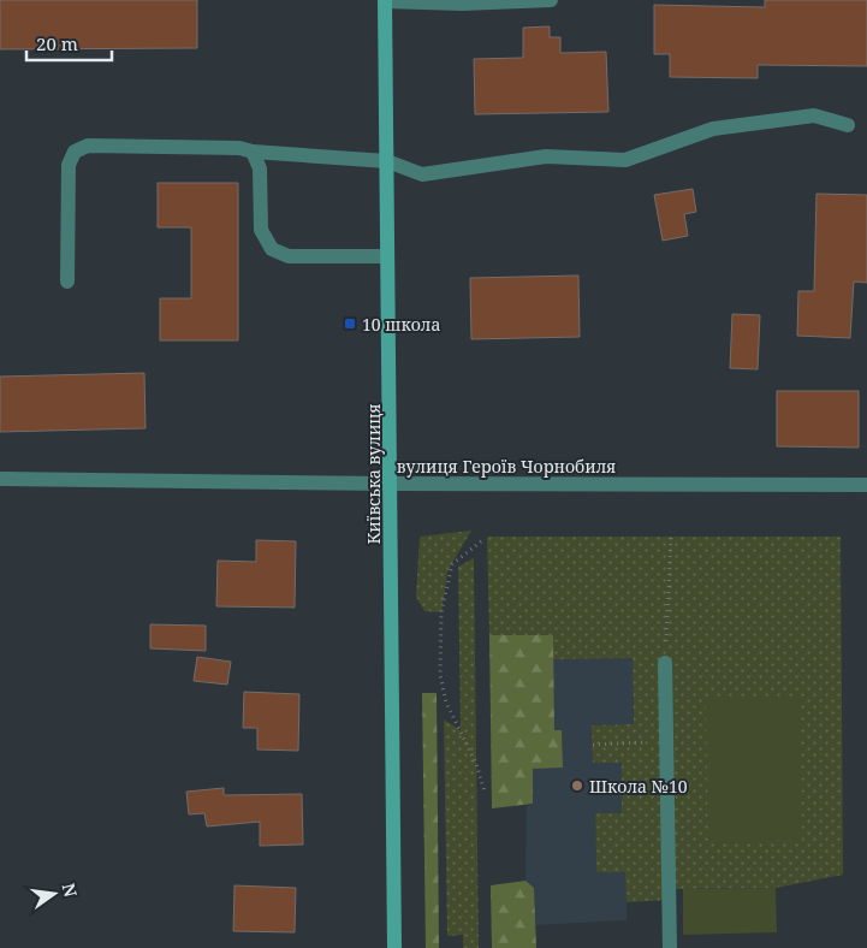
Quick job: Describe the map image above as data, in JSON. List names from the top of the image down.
{
  "streets": {
    "street": ["вулиця Героїв Чорнобиля", "Київська вулиця"]
  },
  "crossings": [
    ["вулиця Героїв Чорнобиля", "Київська вулиця"]
  ],
  "places": {
    "transit": ["10 школа"],
    "other": ["Школа №10"]
  },
  "scale_bar": "20 m",
  "north": "right"
}
